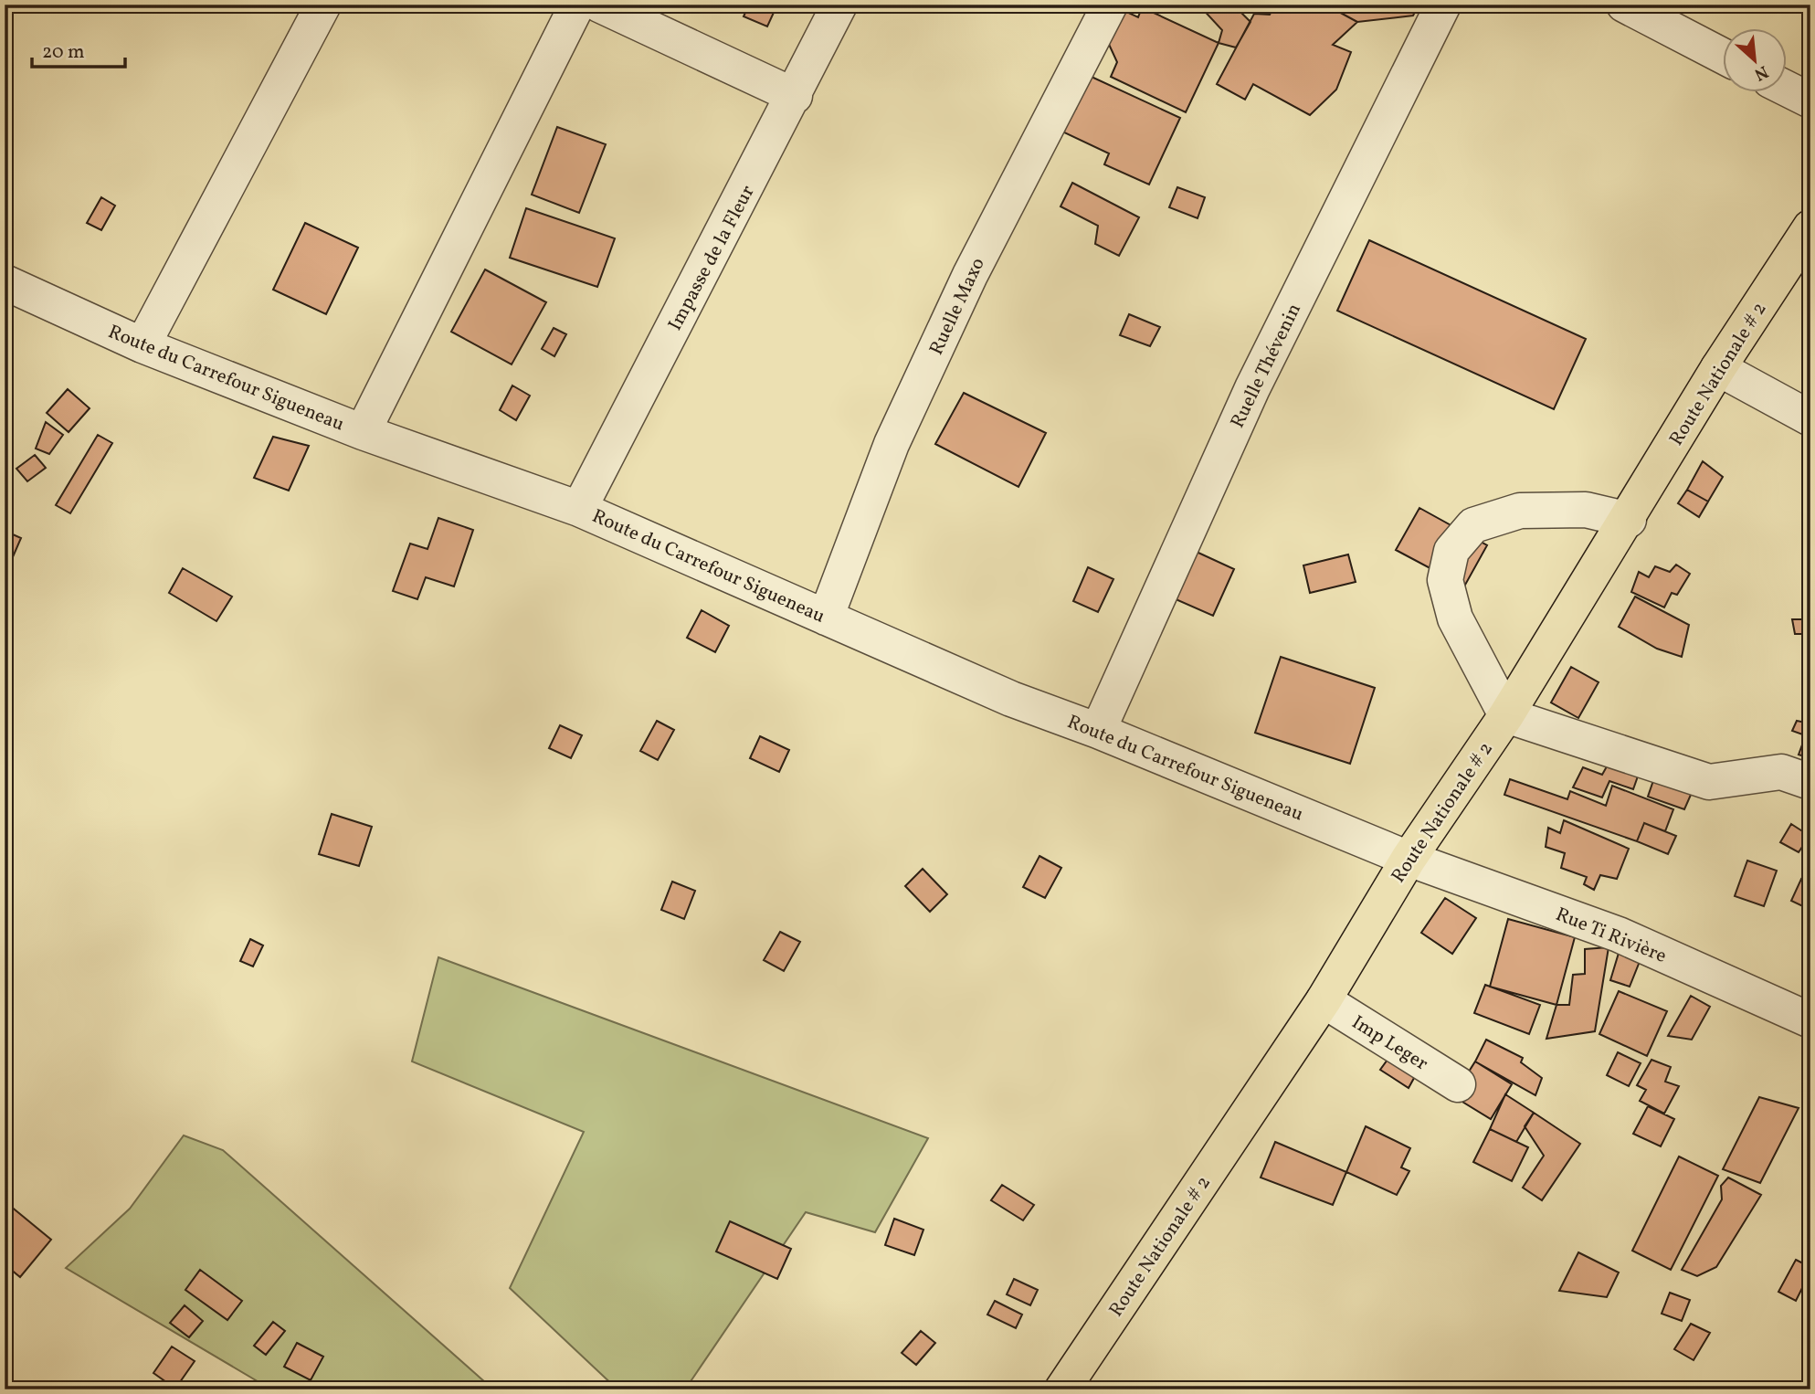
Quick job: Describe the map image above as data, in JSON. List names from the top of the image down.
{
  "streets": {
    "main road": ["Route Nationale # 2"],
    "street": [
      "Impasse de la Fleur",
      "Ruelle Maxo",
      "Ruelle Thévenin",
      "Route du Carrefour Sigueneau",
      "Rue Ti Rivière",
      "Imp Leger"
    ]
  },
  "crossings": [
    ["Impasse de la Fleur", "Route du Carrefour Sigueneau"],
    ["Ruelle Maxo", "Route du Carrefour Sigueneau"],
    ["Ruelle Thévenin", "Route du Carrefour Sigueneau"],
    ["Route Nationale # 2", "Route du Carrefour Sigueneau"],
    ["Route Nationale # 2", "Rue Ti Rivière"],
    ["Route Nationale # 2", "Imp Leger"],
    ["Route du Carrefour Sigueneau", "Rue Ti Rivière"]
  ],
  "scale_bar": "20 m",
  "north": "bottom right"
}
